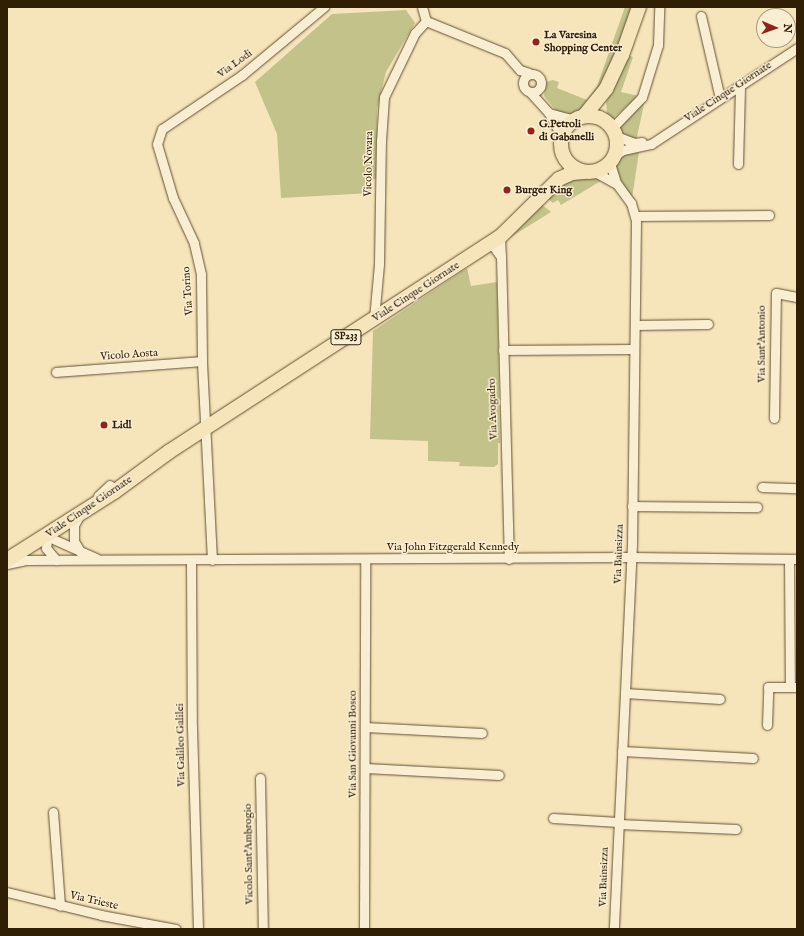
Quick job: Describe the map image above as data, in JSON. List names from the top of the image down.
{
  "streets": {
    "main road": ["Viale Cinque Giornate", "SP233"],
    "street": [
      "Via Lodi",
      "Vicolo Novara",
      "Via Torino",
      "Via Sant'Antonio",
      "Vicolo Aosta",
      "Via Avogadro",
      "Via John Fitzgerald Kennedy",
      "Via Bainsizza",
      "Via San Giovanni Bosco",
      "Via Galileo Galilei",
      "Vicolo Sant'Ambrogio",
      "Via Trieste"
    ]
  },
  "crossings": [
    ["Via Lodi", "Via Torino"],
    ["Viale Cinque Giornate", "Vicolo Novara"],
    ["Viale Cinque Giornate", "Via Torino"],
    ["Viale Cinque Giornate", "SP233"],
    ["Viale Cinque Giornate", "Via Avogadro"],
    ["Viale Cinque Giornate", "Via John Fitzgerald Kennedy"],
    ["Viale Cinque Giornate", "Via Bainsizza"],
    ["Via Torino", "Vicolo Aosta"],
    ["Via Torino", "Via John Fitzgerald Kennedy"],
    ["SP233", "Via Bainsizza"],
    ["Via Avogadro", "Via John Fitzgerald Kennedy"],
    ["Via John Fitzgerald Kennedy", "Via Bainsizza"],
    ["Via John Fitzgerald Kennedy", "Via San Giovanni Bosco"],
    ["Via John Fitzgerald Kennedy", "Via Galileo Galilei"]
  ],
  "places": [
    "La Varesina Shopping Center",
    "G.Petroli di Gabanelli",
    "Burger King",
    "Lidl"
  ],
  "north": "right"
}
